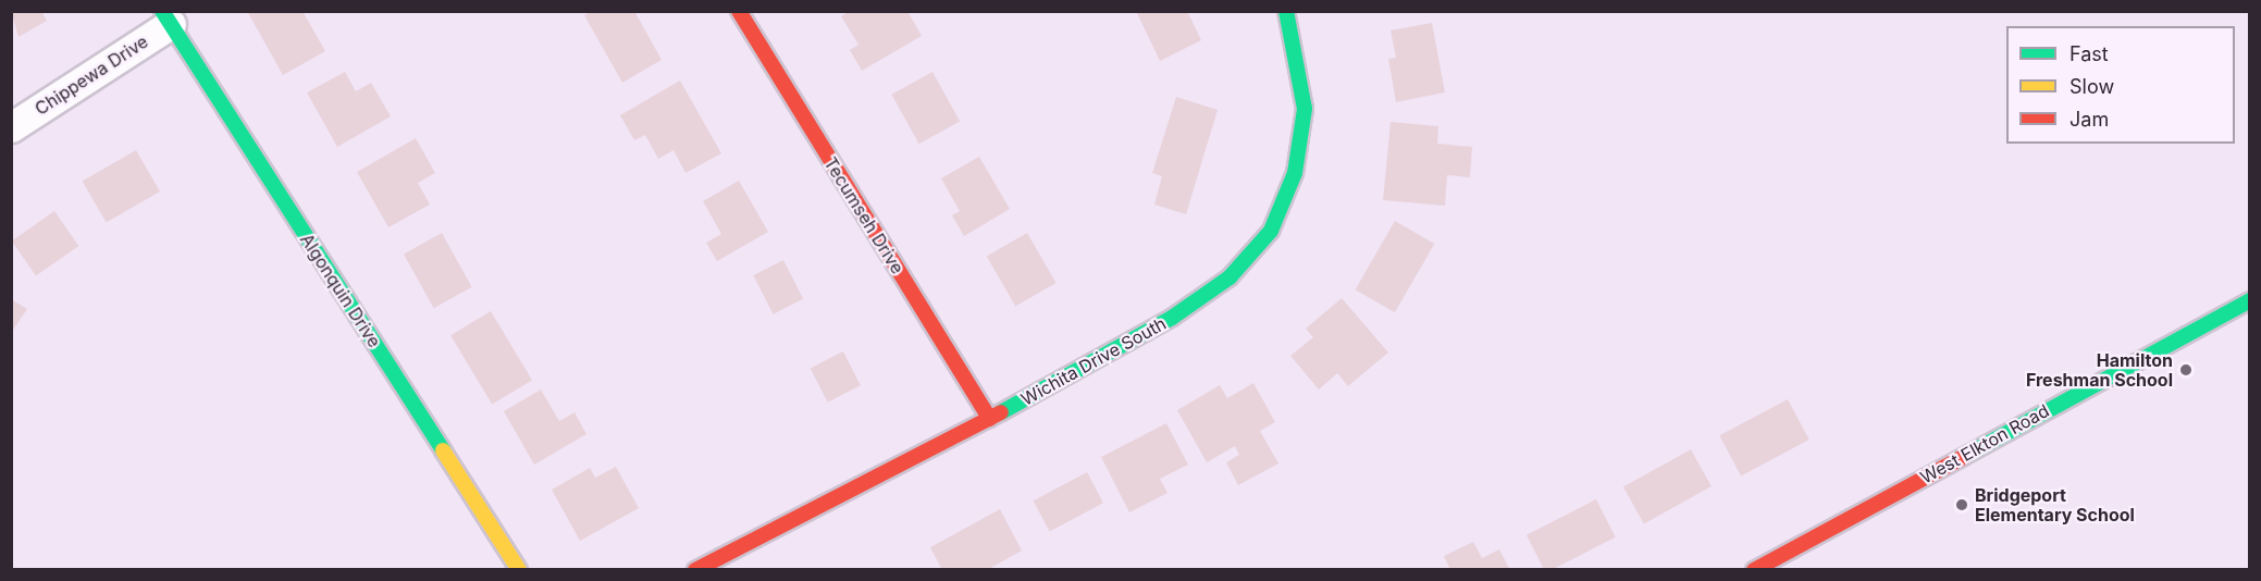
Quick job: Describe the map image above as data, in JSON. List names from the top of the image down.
{
  "streets": {
    "street": [
      "Chippewa Drive",
      "Tecumseh Drive",
      "Algonquin Drive",
      "Wichita Drive South",
      "West Elkton Road"
    ]
  },
  "crossings": [
    ["Chippewa Drive", "Algonquin Drive"],
    ["Tecumseh Drive", "Wichita Drive South"]
  ],
  "places": ["Hamilton Freshman School", "Bridgeport Elementary School"],
  "legend": ["Fast", "Slow", "Jam"]
}
